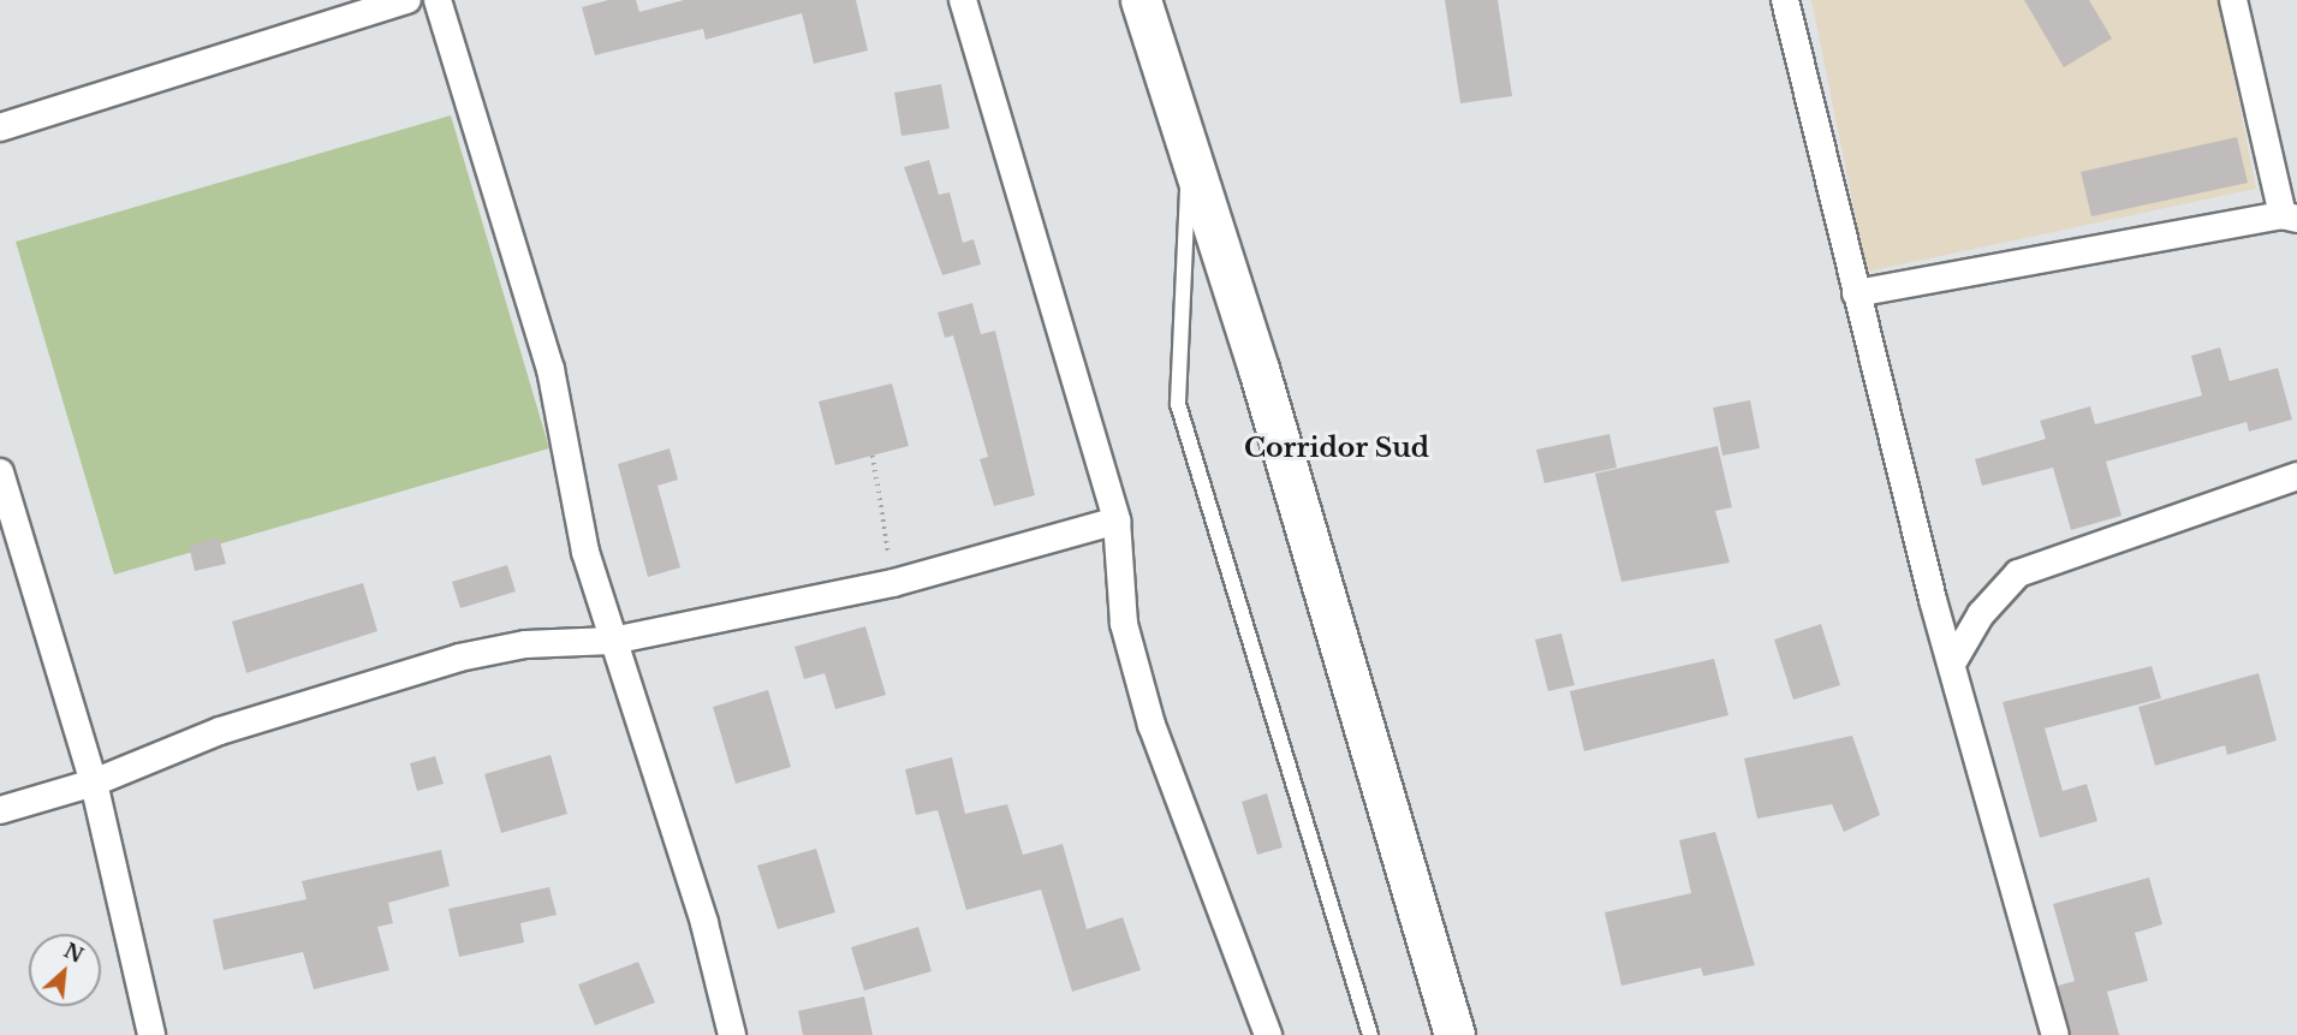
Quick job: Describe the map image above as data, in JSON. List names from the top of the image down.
{
  "districts": ["Corridor Sud"],
  "north": "top right"
}
